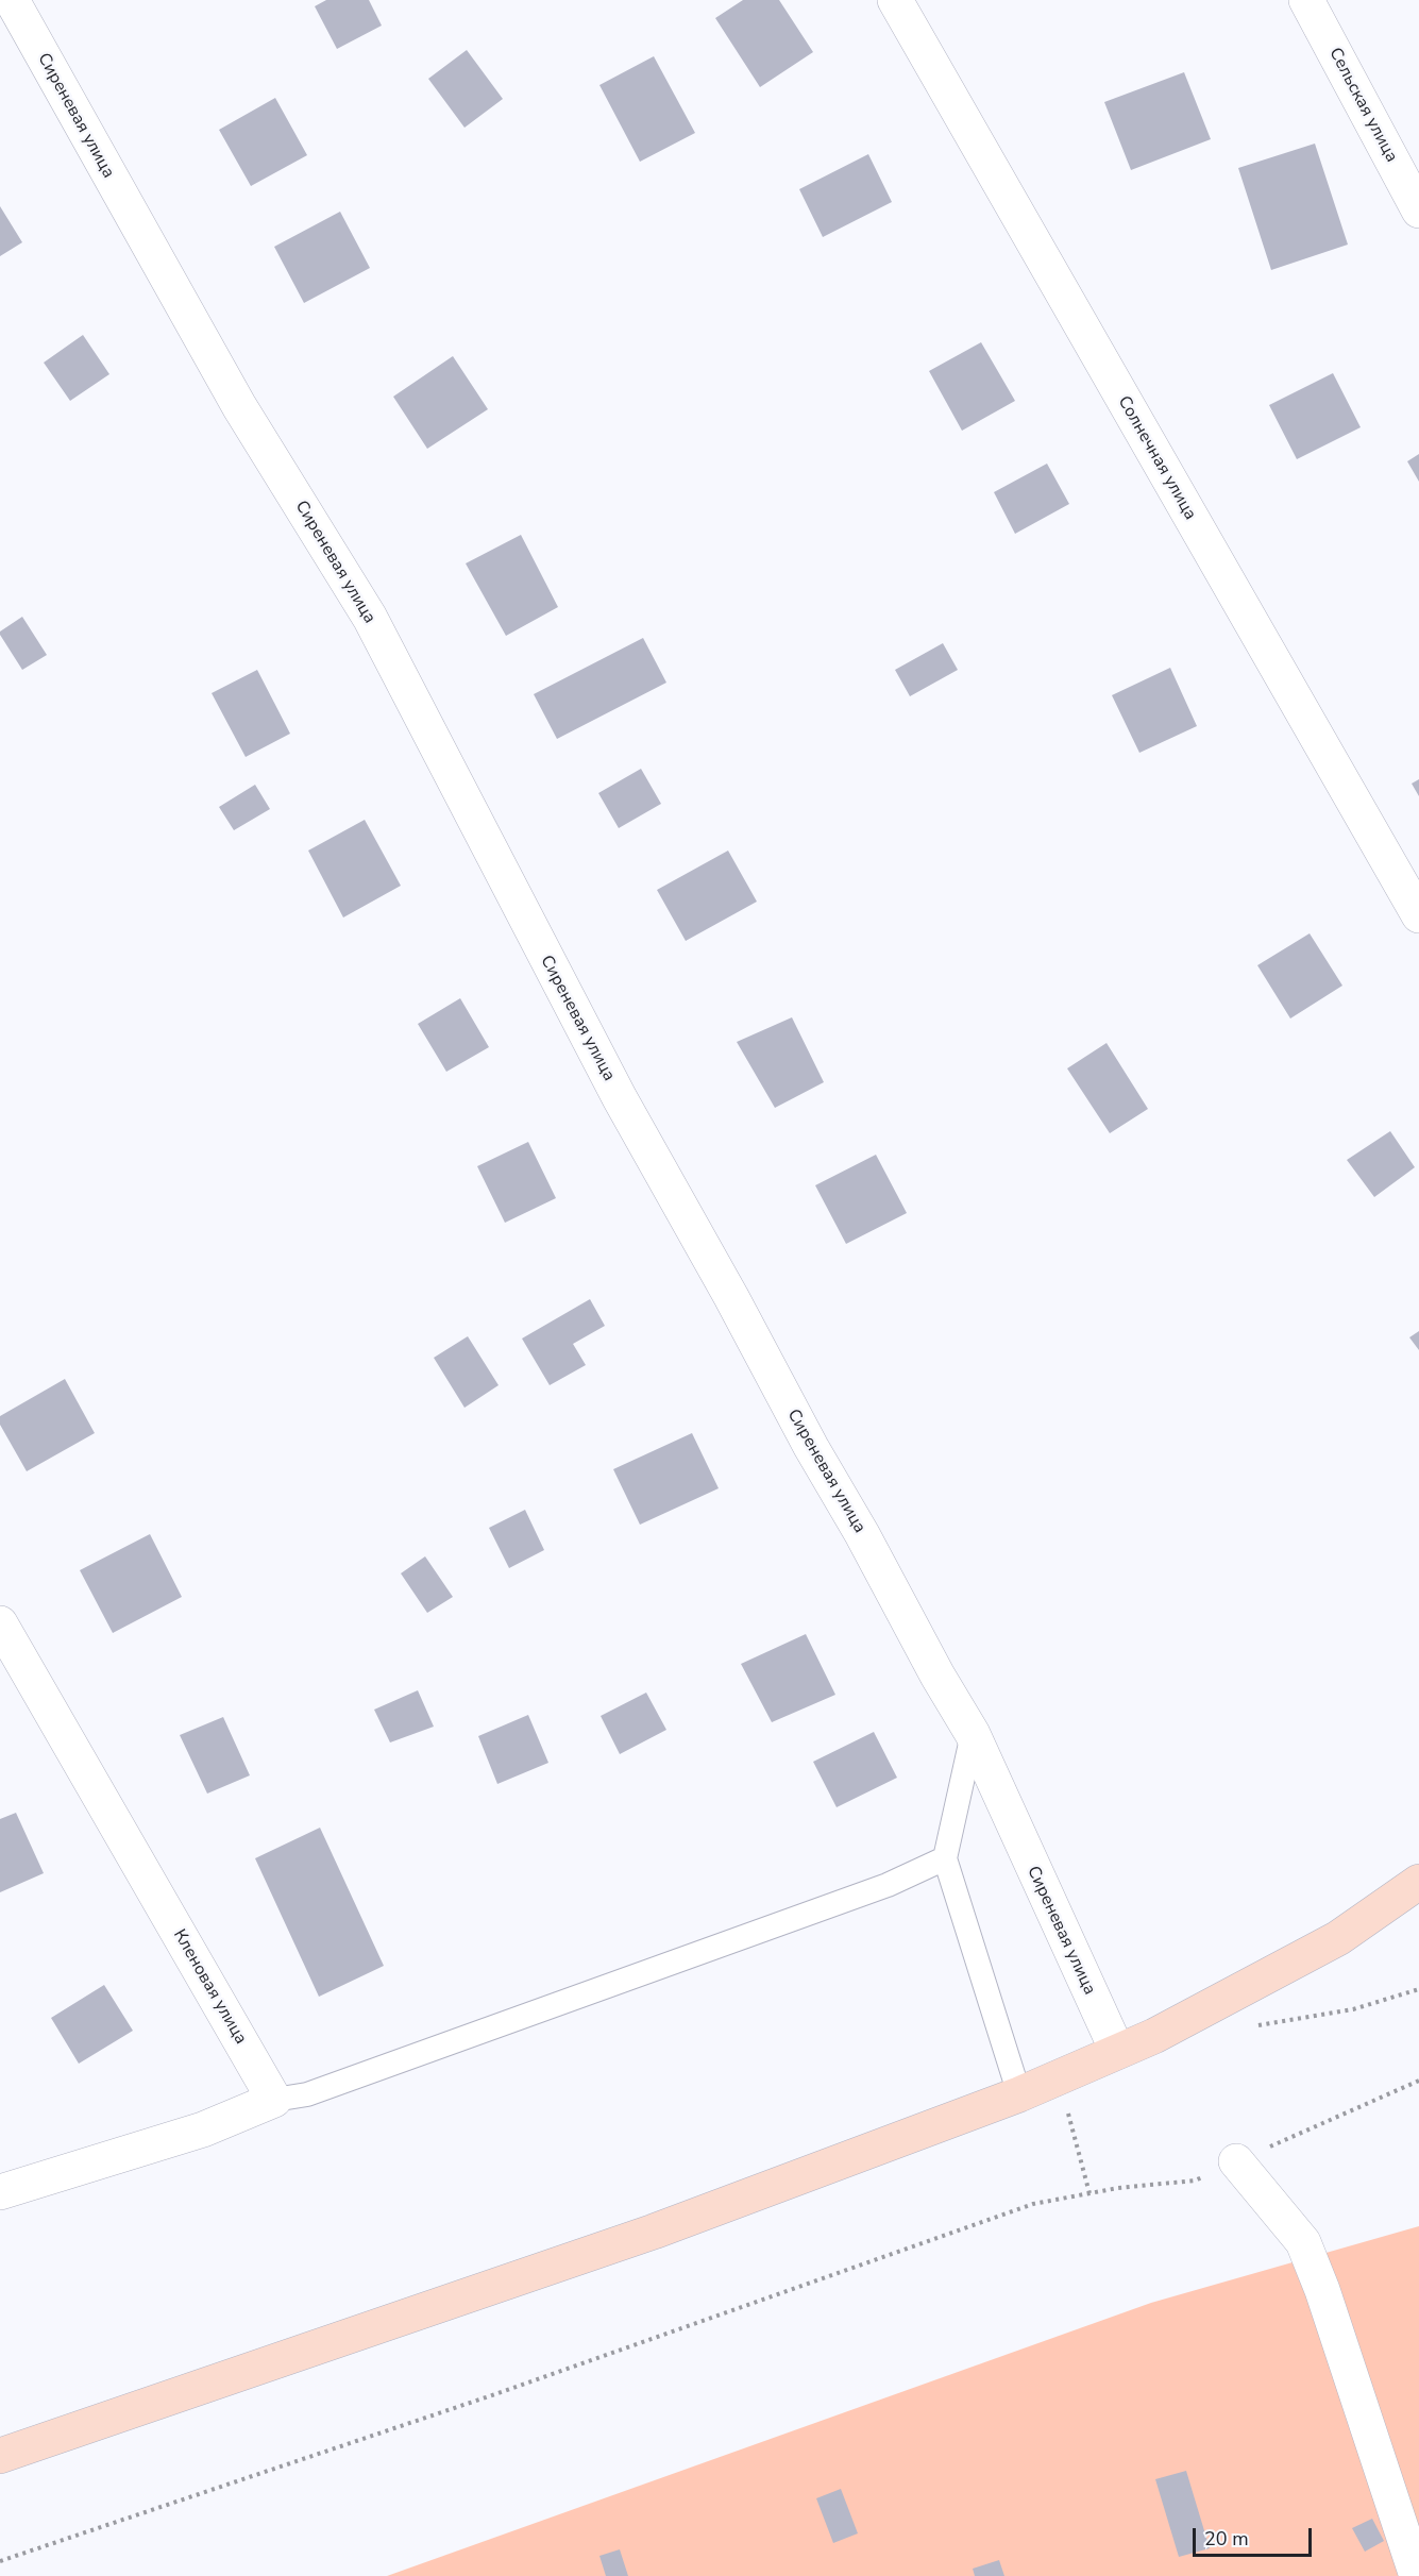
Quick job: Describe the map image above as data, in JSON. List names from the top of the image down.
{
  "streets": {
    "street": [
      "Сельская улица",
      "Сиреневая улица",
      "Солнечная улица",
      "Кленовая улица"
    ]
  },
  "scale_bar": "20 m"
}
